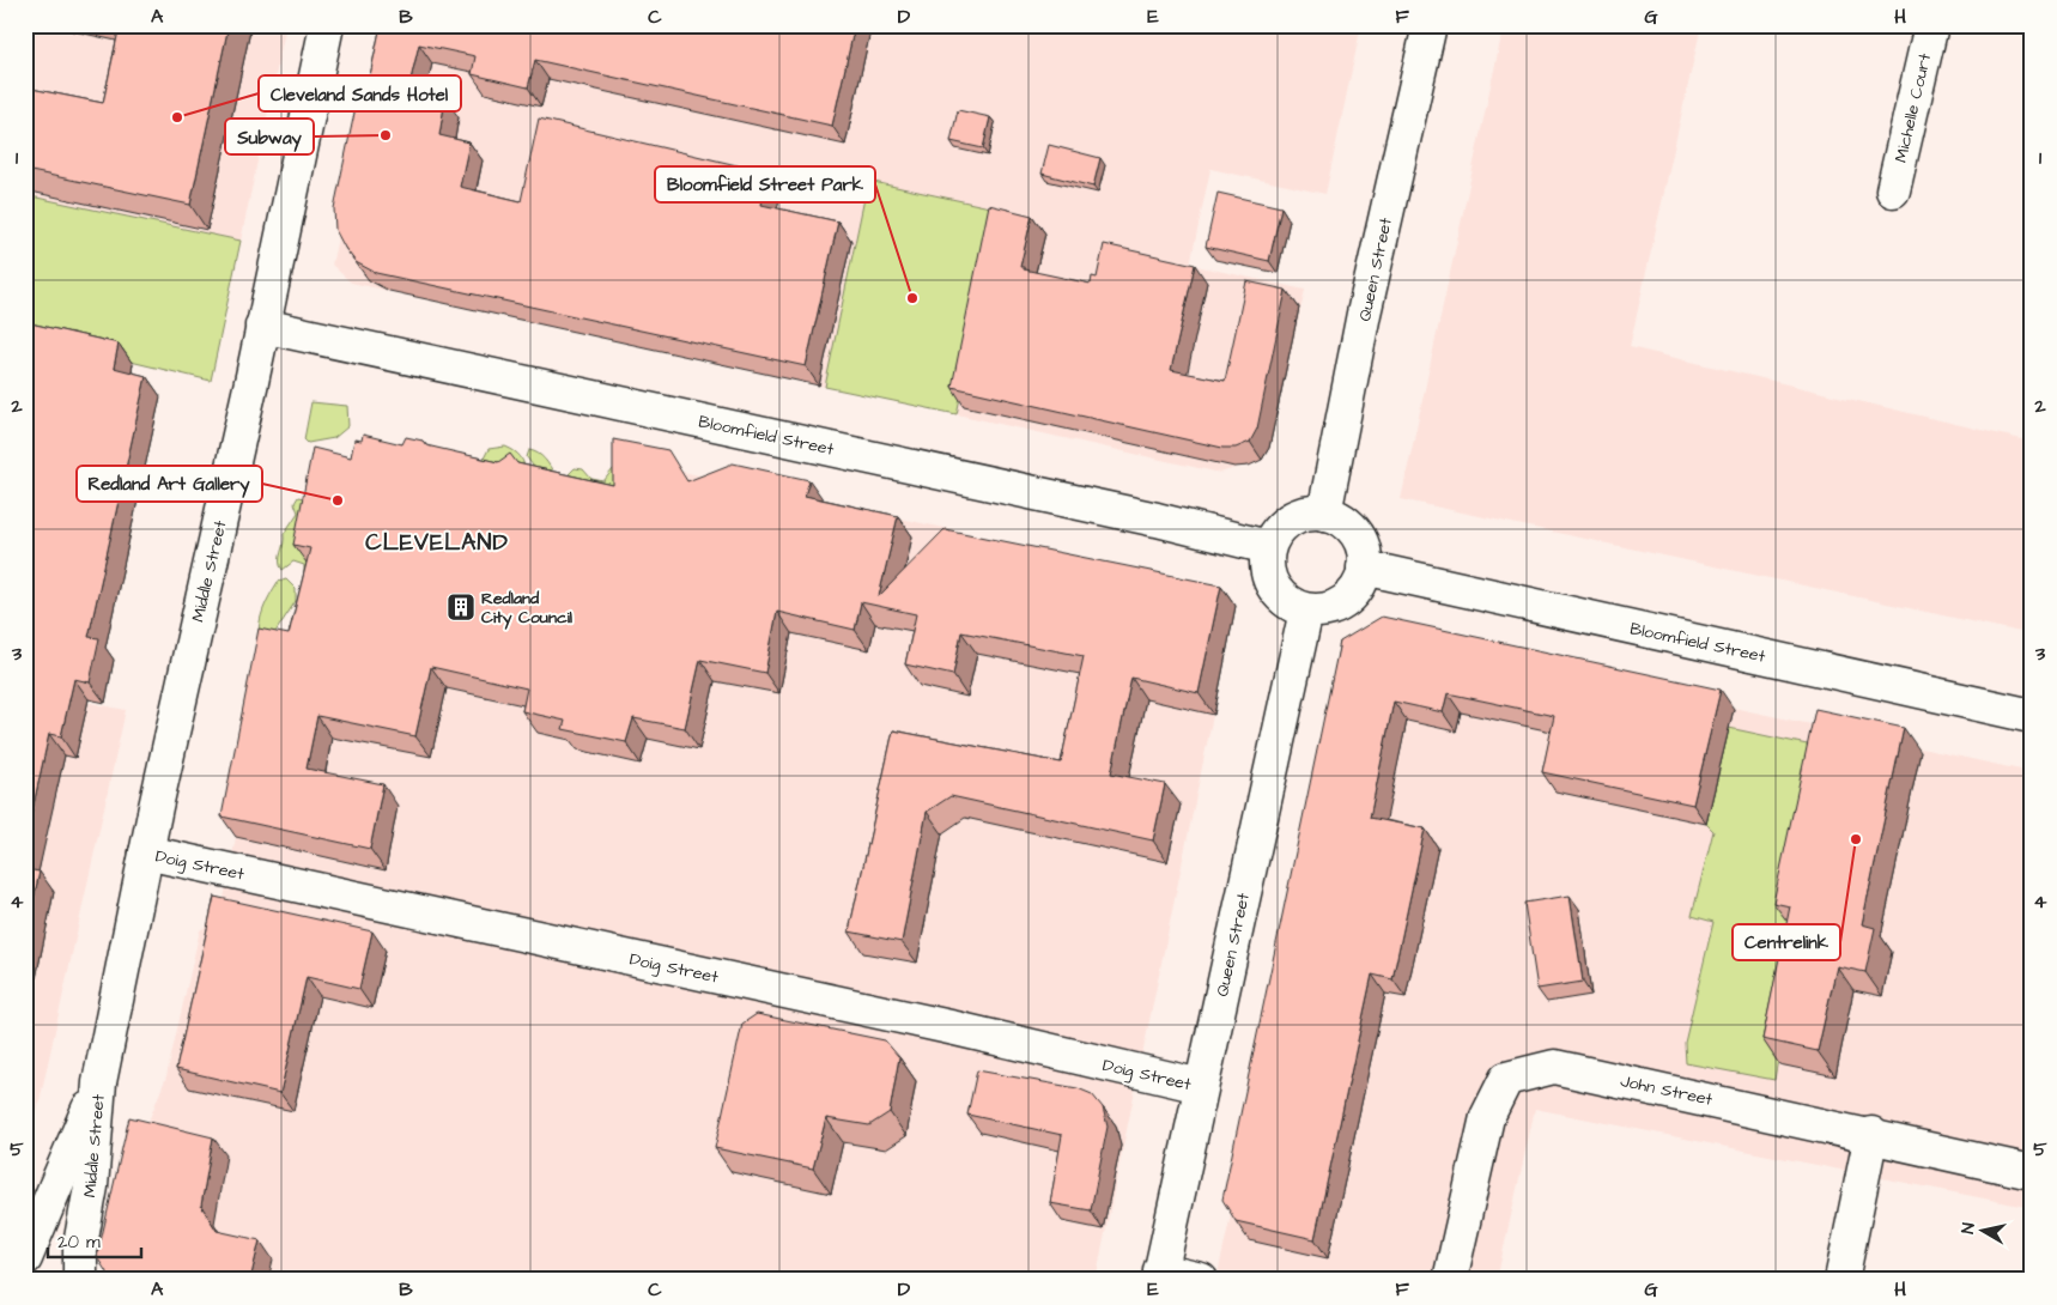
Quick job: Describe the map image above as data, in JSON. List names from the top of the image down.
{
  "streets": {
    "street": [
      "Michelle Court",
      "Queen Street",
      "Bloomfield Street",
      "Middle Street",
      "Doig Street",
      "John Street"
    ]
  },
  "crossings": [
    ["Queen Street", "Bloomfield Street"],
    ["Queen Street", "Doig Street"],
    ["Bloomfield Street", "Middle Street"],
    ["Middle Street", "Doig Street"]
  ],
  "districts": ["CLEVELAND"],
  "places": {
    "other": [
      "Cleveland Sands Hotel",
      "Subway",
      "Bloomfield Street Park",
      "Redland Art Gallery",
      "Centrelink"
    ],
    "building": ["Redland City Council"]
  },
  "scale_bar": "20 m",
  "north": "left",
  "grid": {
    "columns": [
      "A",
      "B",
      "C",
      "D",
      "E",
      "F",
      "G",
      "H"
    ],
    "rows": [
      "1",
      "2",
      "3",
      "4",
      "5"
    ]
  }
}
